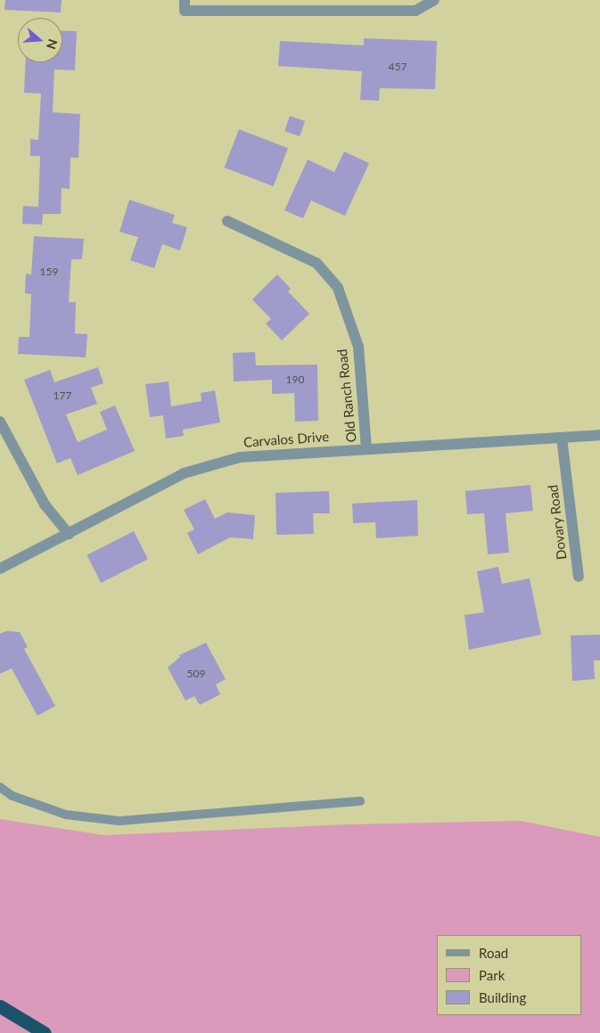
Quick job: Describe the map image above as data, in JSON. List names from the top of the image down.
{
  "streets": {
    "street": ["Old Ranch Road", "Carvalos Drive", "Dovary Road"]
  },
  "crossings": [
    ["Old Ranch Road", "Carvalos Drive"],
    ["Carvalos Drive", "Dovary Road"]
  ],
  "house_numbers": [
    "457",
    "159",
    "190",
    "177",
    "509"
  ],
  "legend": ["Road", "Park", "Building"],
  "north": "right"
}
